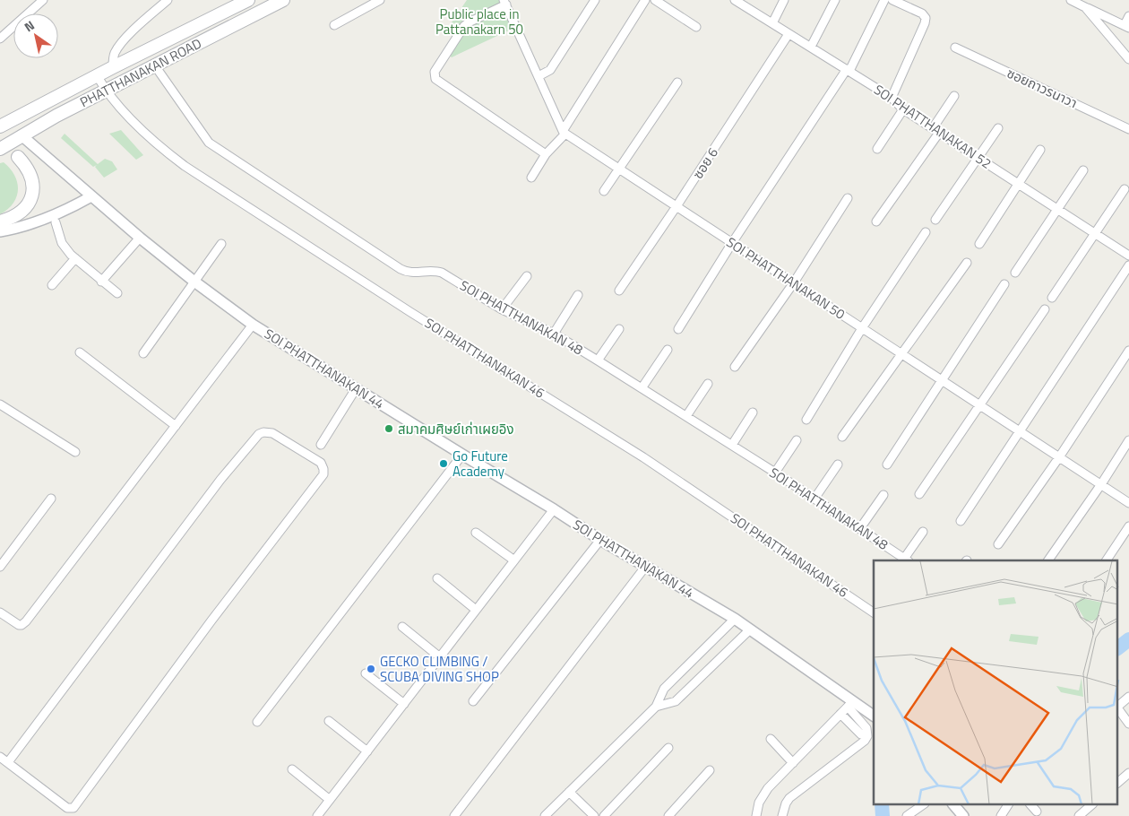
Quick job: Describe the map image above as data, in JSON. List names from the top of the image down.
{
  "streets": {
    "main road": ["PHATTHANAKAN ROAD"],
    "street": [
      "ซอยถาวรนาวา",
      "SOI PHATTHANAKAN 52",
      "ซอย 6",
      "SOI PHATTHANAKAN 50",
      "SOI PHATTHANAKAN 48",
      "SOI PHATTHANAKAN 46",
      "SOI PHATTHANAKAN 44"
    ]
  },
  "crossings": [
    ["PHATTHANAKAN ROAD", "SOI PHATTHANAKAN 48"],
    ["PHATTHANAKAN ROAD", "SOI PHATTHANAKAN 46"],
    ["PHATTHANAKAN ROAD", "SOI PHATTHANAKAN 44"],
    ["SOI PHATTHANAKAN 52", "ซอย 6"],
    ["ซอย 6", "SOI PHATTHANAKAN 50"]
  ],
  "parks": ["Public place in Pattanakarn 50"],
  "places": ["สมาคมศิษย์เก่าเผยอิง", "Go Future Academy", "GECKO CLIMBING / SCUBA DIVING SHOP"],
  "north": "top left"
}
